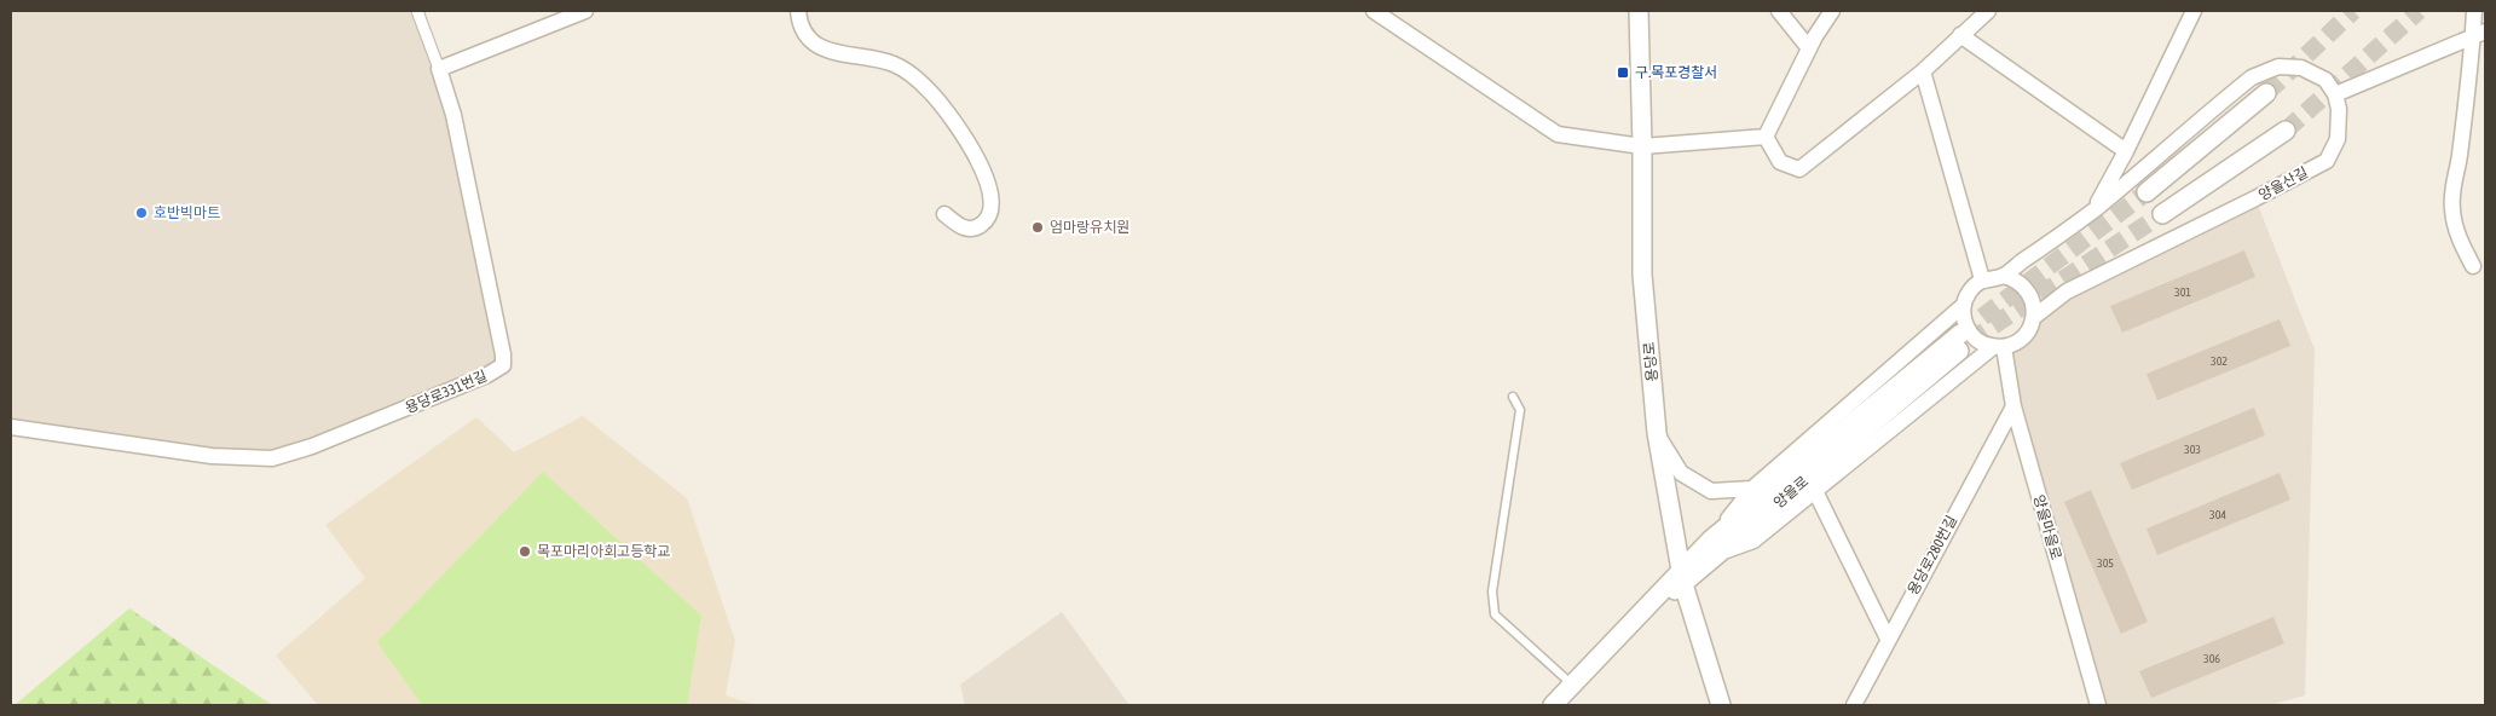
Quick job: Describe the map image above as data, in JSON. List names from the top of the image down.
{
  "streets": {
    "street": [
      "양을산길",
      "용당로",
      "용당로331번길",
      "양을로",
      "양을마을로",
      "용당로280번길"
    ]
  },
  "crossings": [
    ["양을산길", "양을마을로"],
    ["용당로", "양을로"],
    ["양을마을로", "용당로280번길"]
  ],
  "places": {
    "transit": ["구.목포경찰서"],
    "other": ["호반빅마트", "엄마랑유치원", "목포마리아회고등학교"]
  },
  "house_numbers": [
    "301",
    "302",
    "303",
    "304",
    "305",
    "306"
  ]
}
